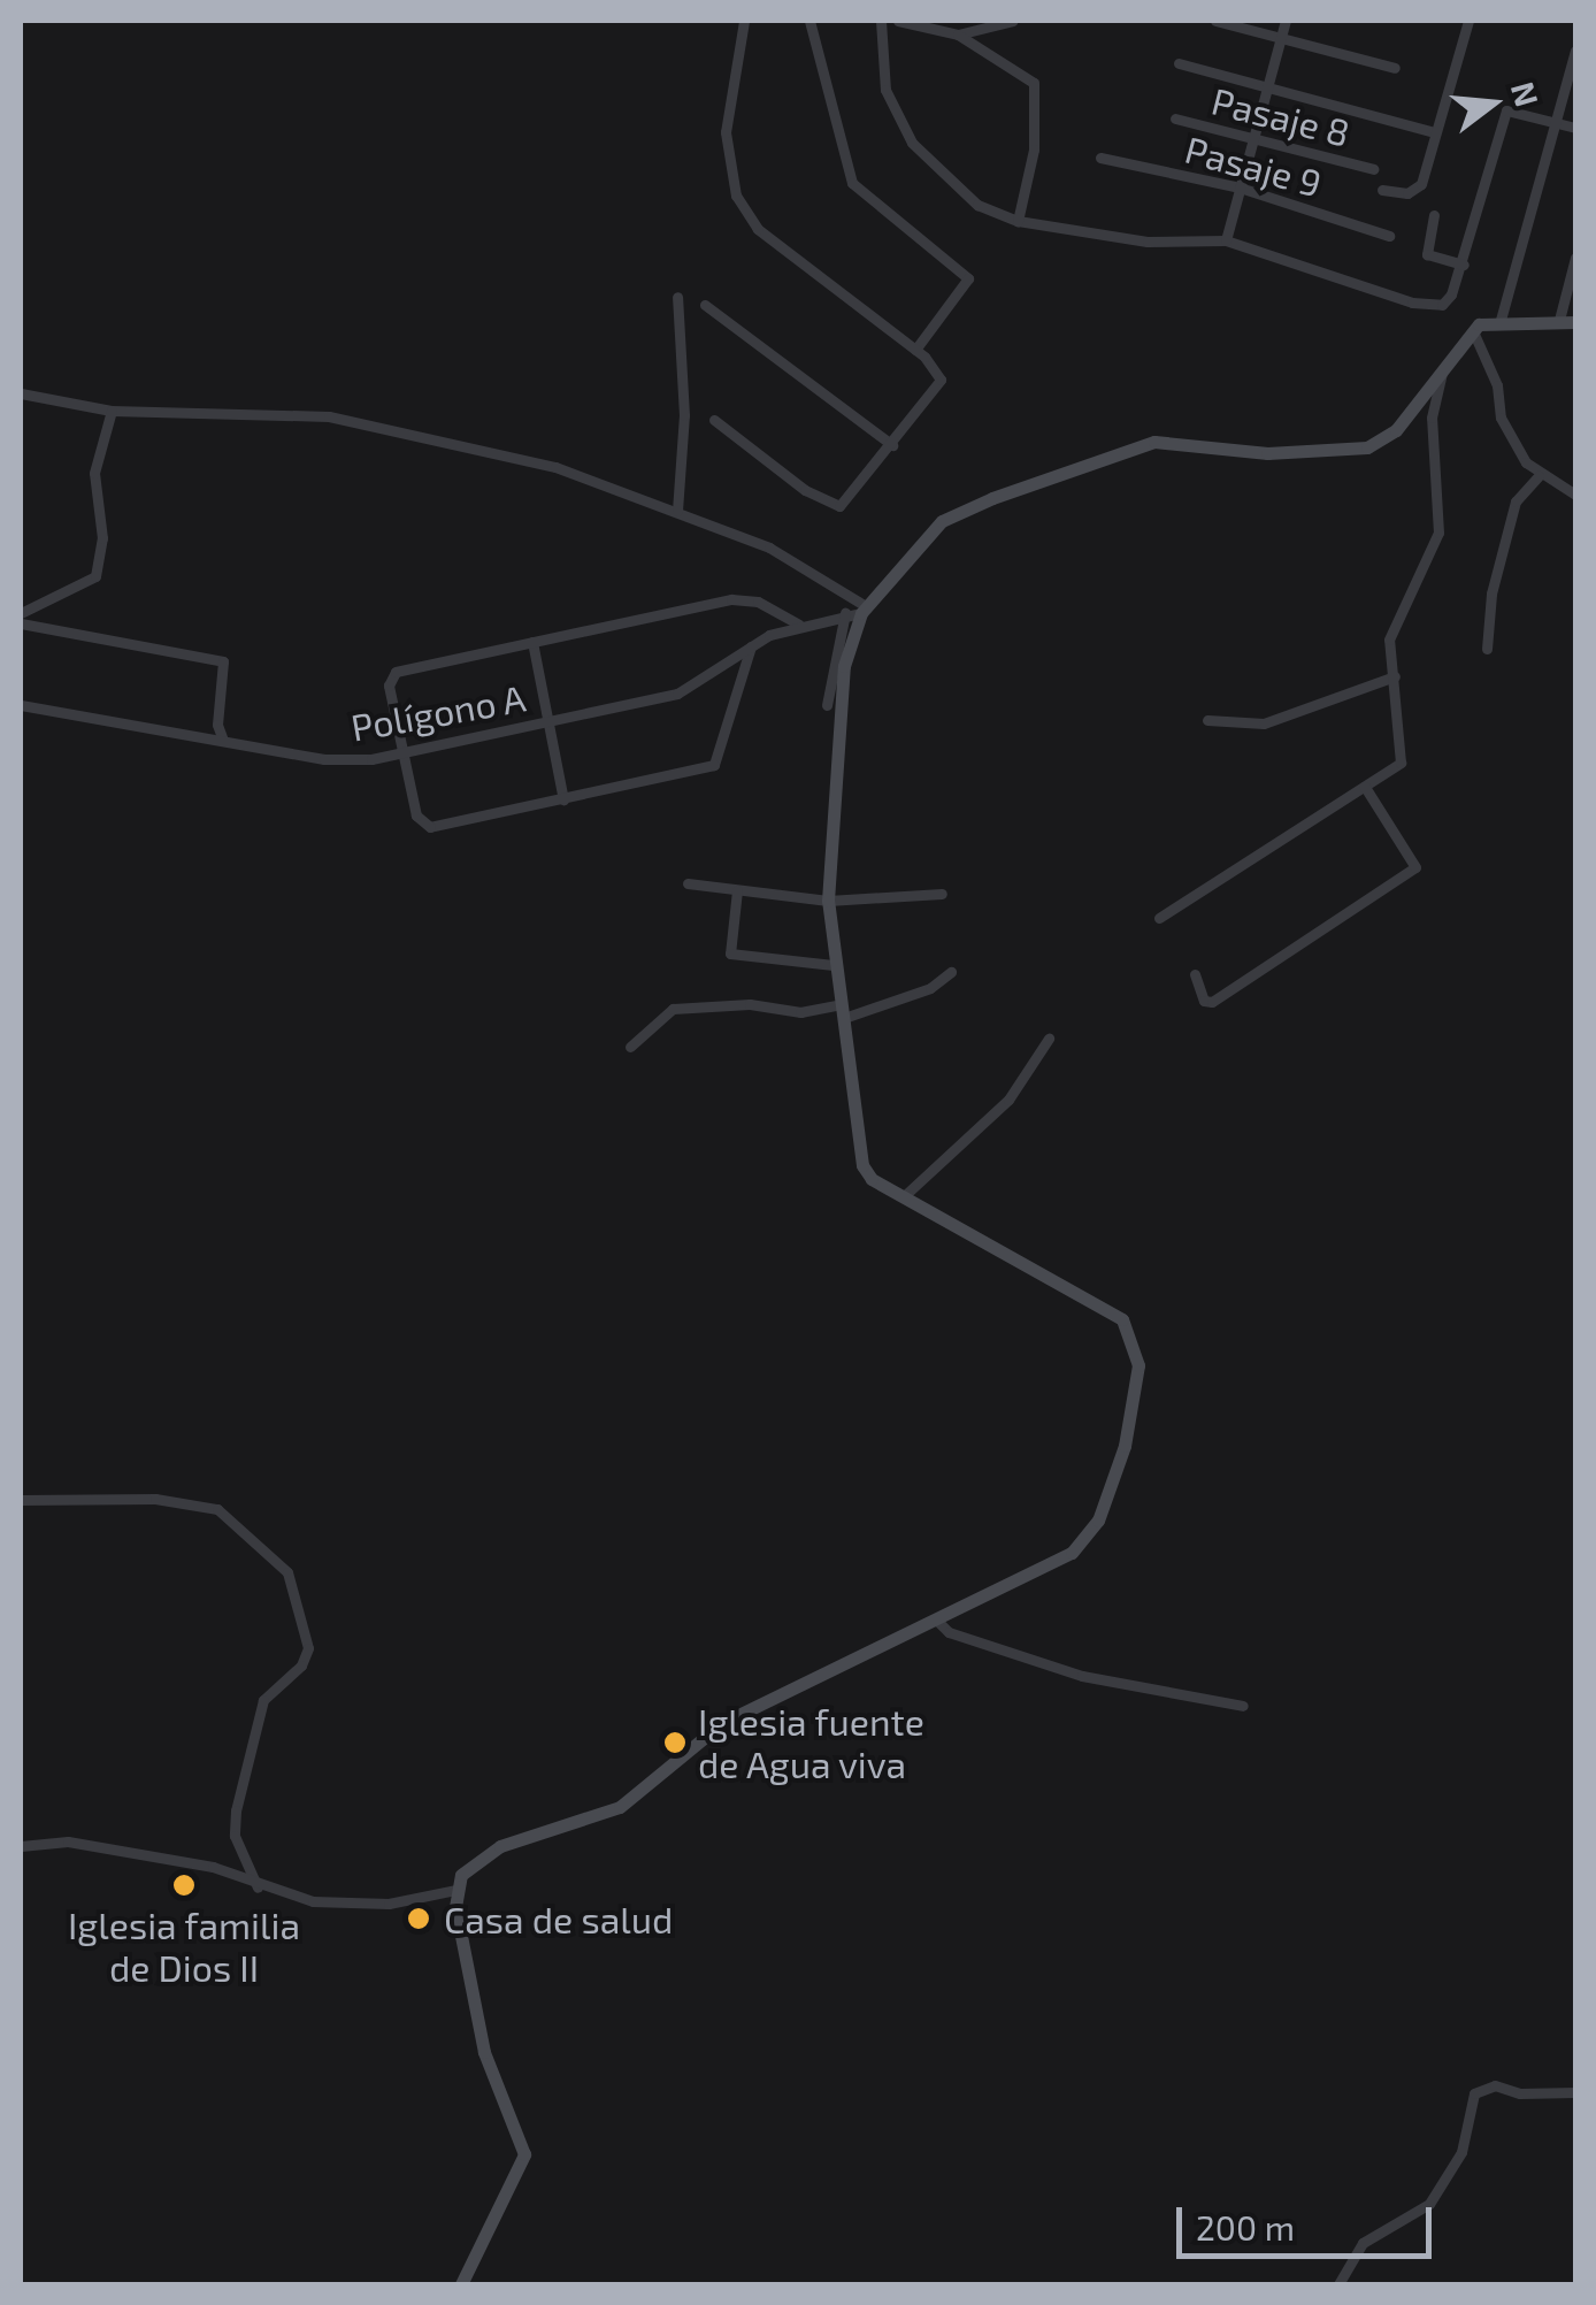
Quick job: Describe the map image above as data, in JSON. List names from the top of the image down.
{
  "streets": {
    "street": ["Pasaje 8", "Pasaje 9", "Polígono A"]
  },
  "places": ["Iglesia fuente de Agua viva", "Iglesia familia de Dios II", "Casa de salud"],
  "scale_bar": "200 m",
  "north": "right"
}
